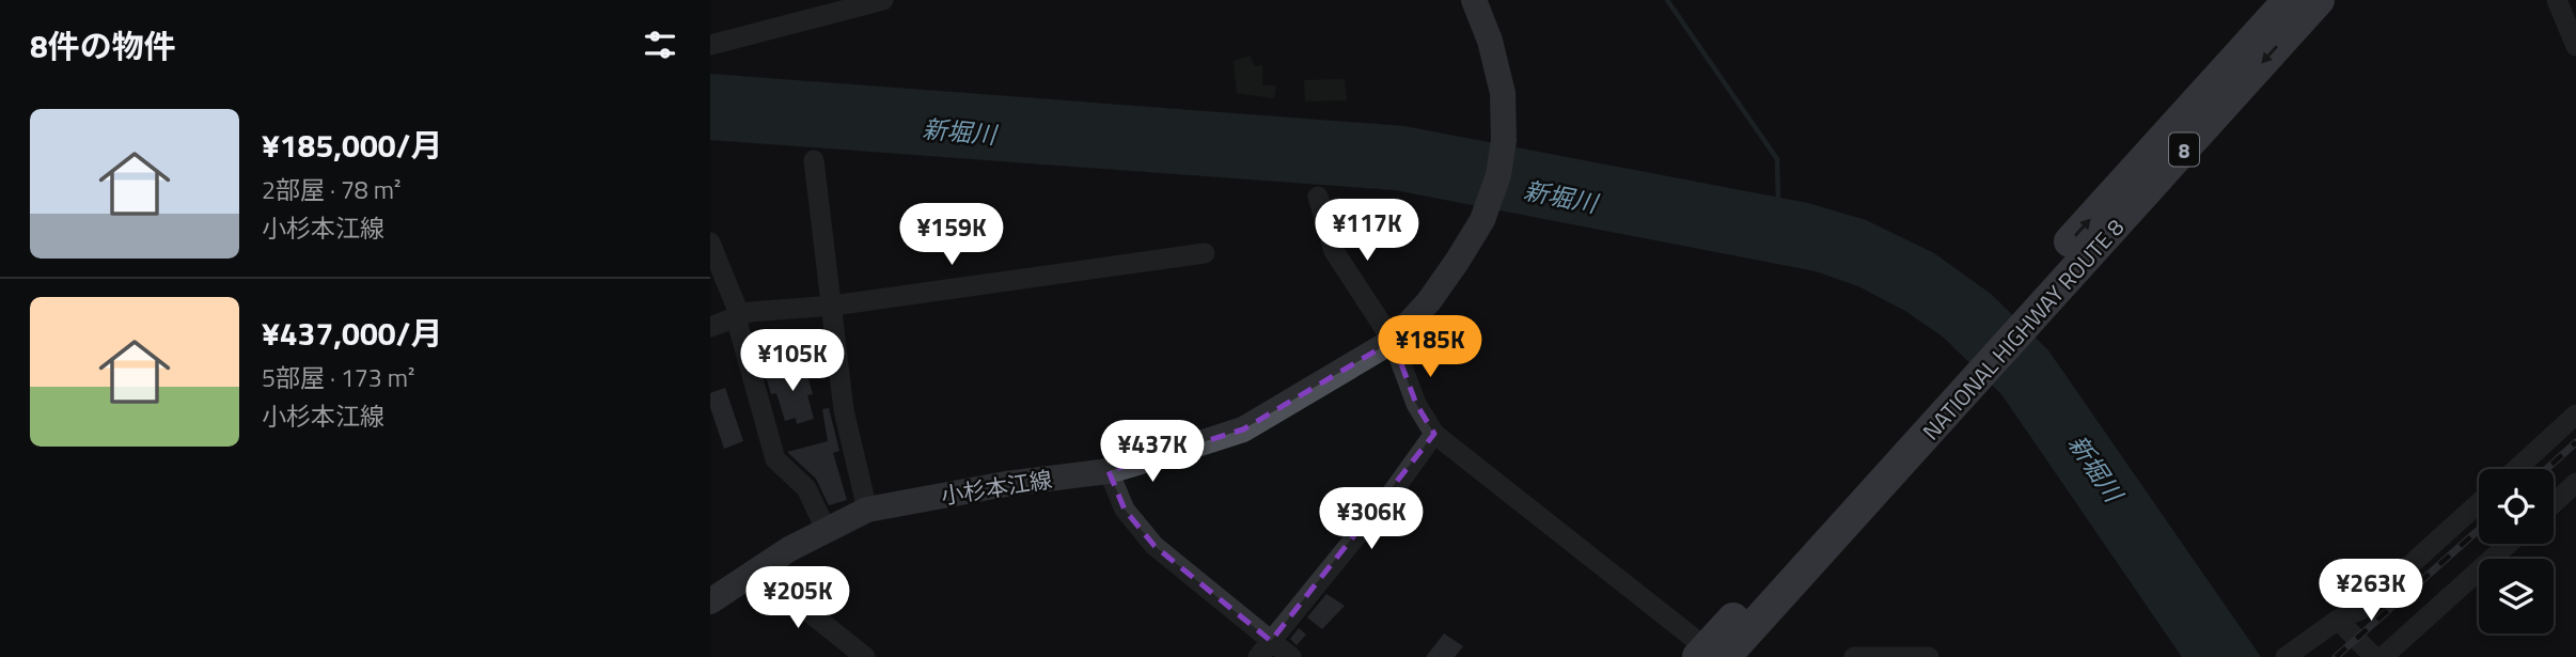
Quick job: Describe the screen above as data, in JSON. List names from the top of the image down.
{
  "streets": {
    "highway": ["8", "NATIONAL HIGHWAY ROUTE 8"],
    "main road": ["小杉本江線"]
  },
  "water": ["新堀川"],
  "page": {
    "heading": "8件の物件",
    "list": [
      {
        "name": "¥185,000/月",
        "note": "2部屋 · 78 m² · 小杉本江線"
      },
      {
        "name": "¥437,000/月",
        "note": "5部屋 · 173 m² · 小杉本江線"
      }
    ],
    "price": [
      "¥117K",
      "¥159K",
      "¥185K",
      "¥105K",
      "¥437K",
      "¥306K",
      "¥263K",
      "¥205K"
    ]
  }
}
